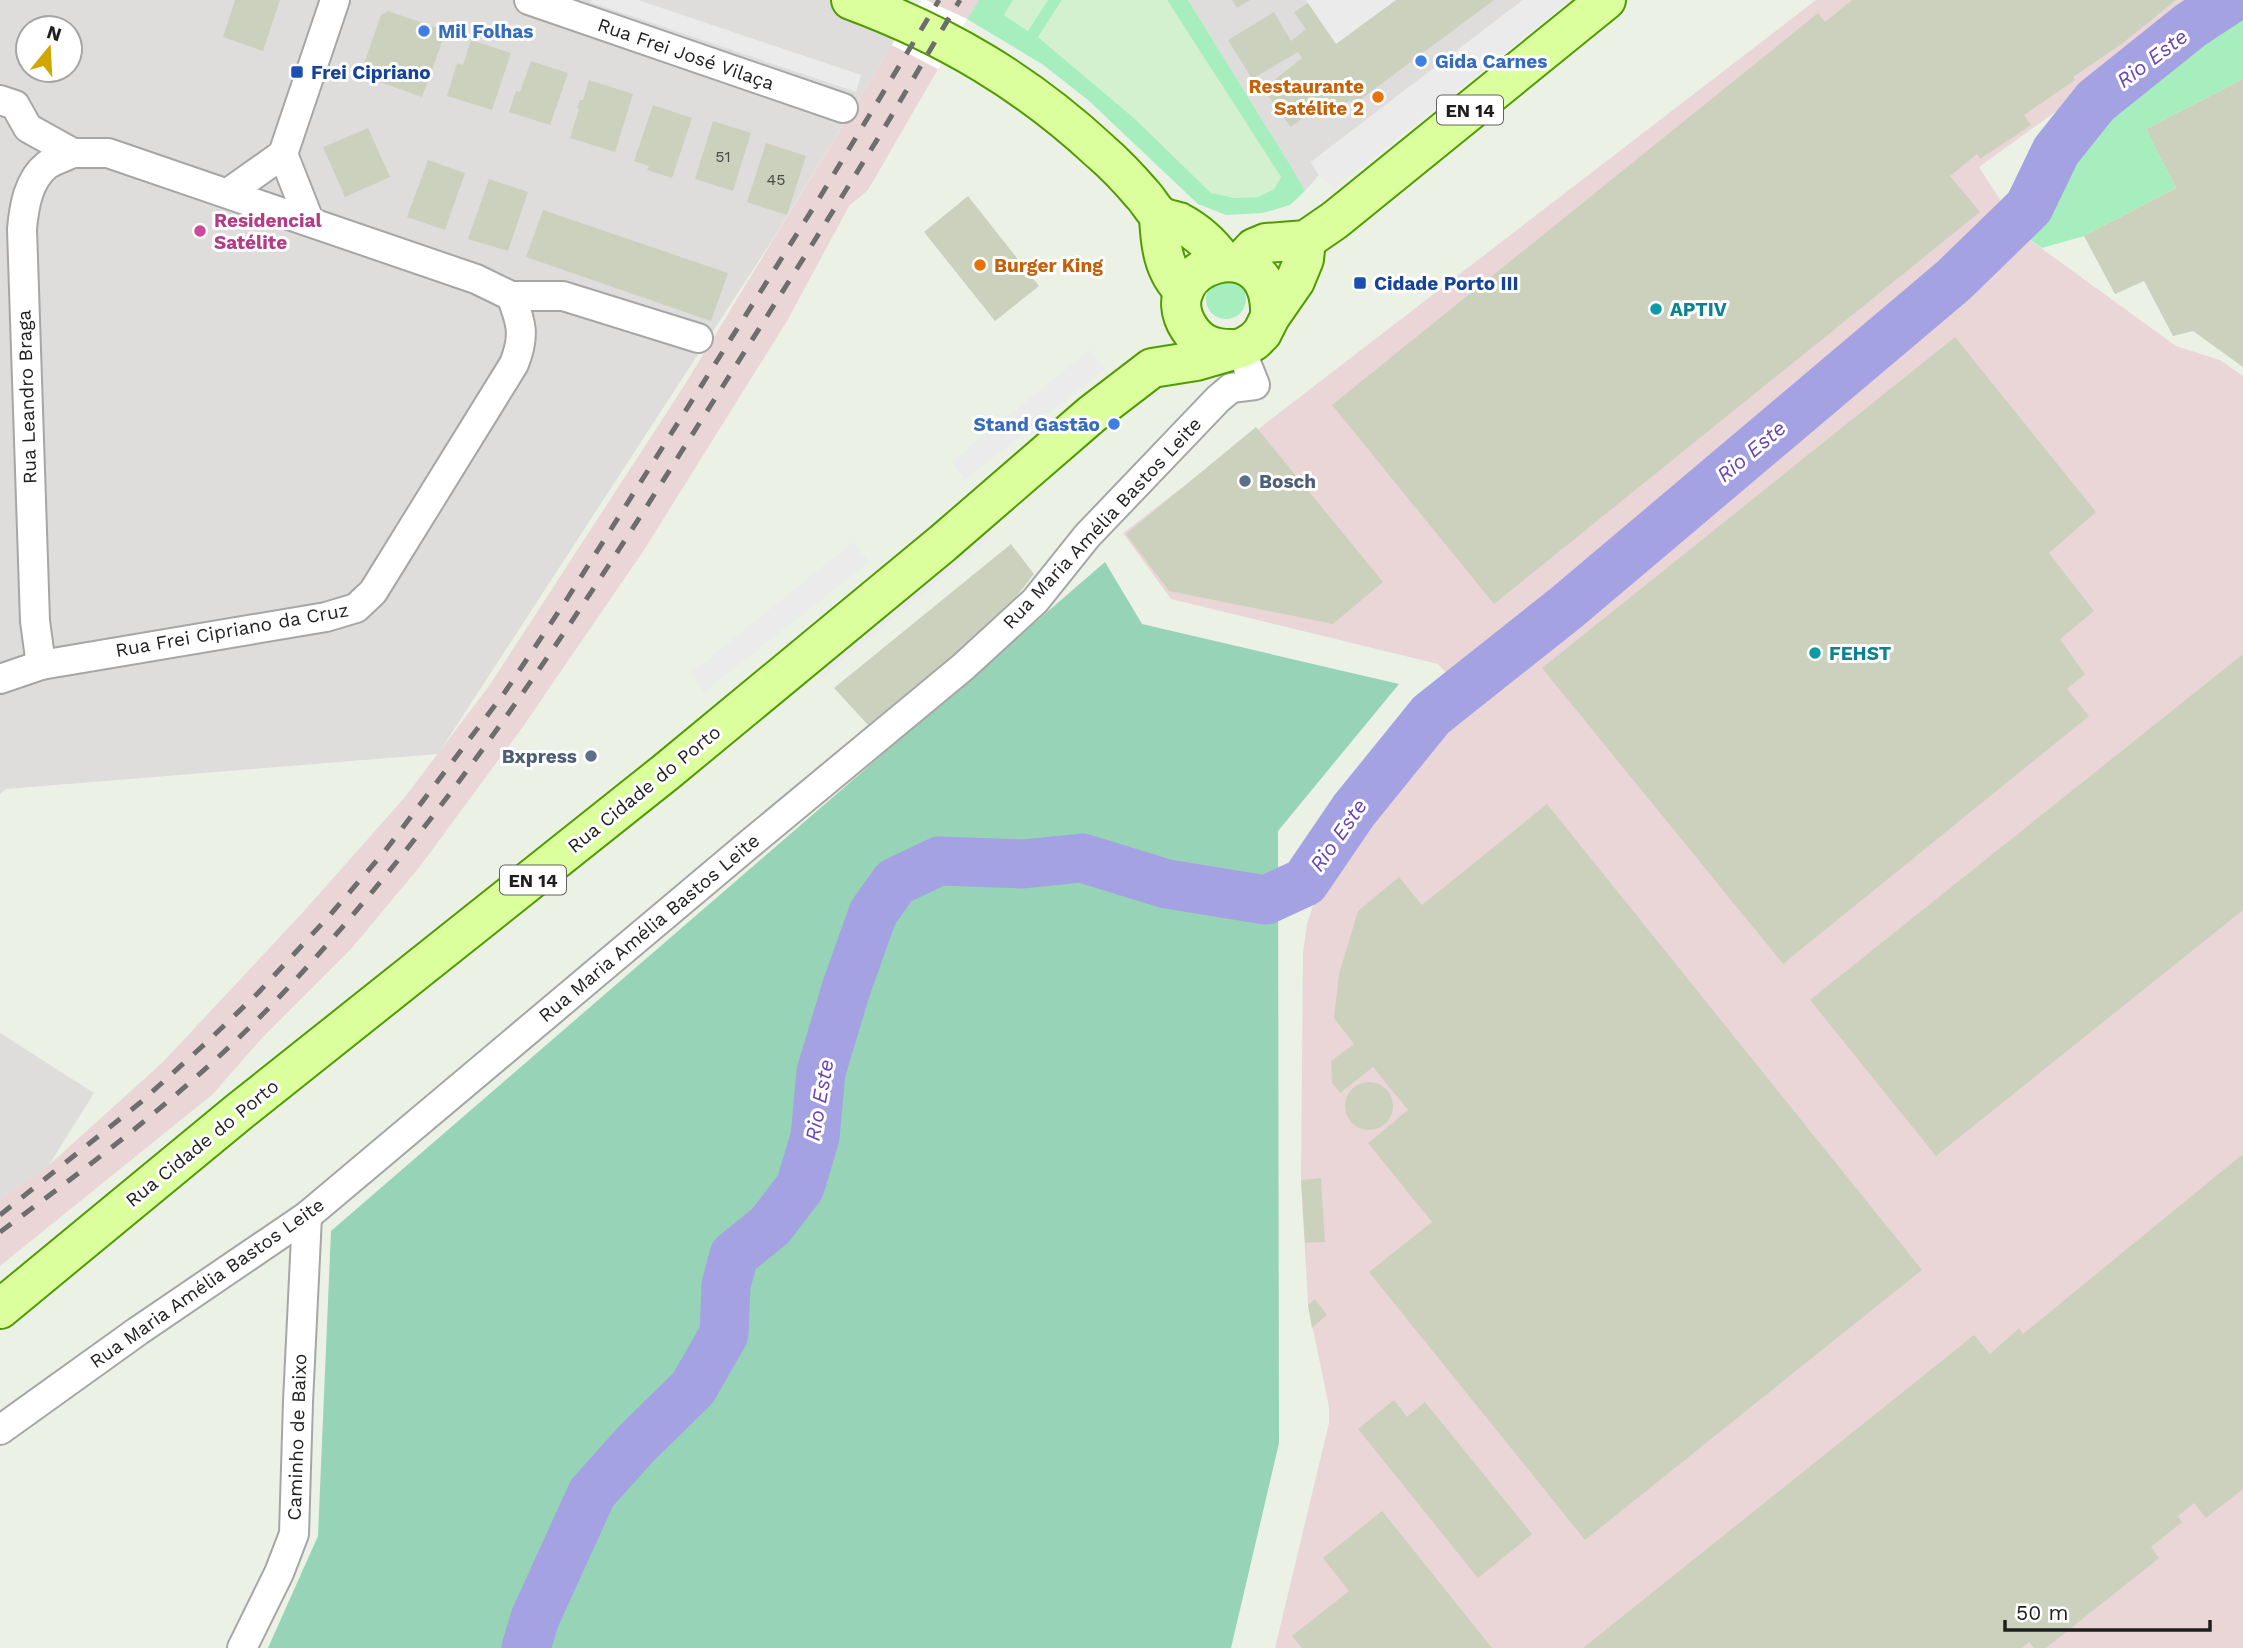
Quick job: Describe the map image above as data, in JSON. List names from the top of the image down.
{
  "streets": {
    "main road": ["EN 14", "Rua Cidade do Porto"],
    "street": [
      "Rua Frei José Vilaça",
      "Rua Leandro Braga",
      "Rua Maria Amélia Bastos Leite",
      "Rua Frei Cipriano da Cruz",
      "Caminho de Baixo"
    ]
  },
  "crossings": [
    ["EN 14", "Rua Cidade do Porto"],
    ["Rua Leandro Braga", "Rua Frei Cipriano da Cruz"],
    ["Rua Maria Amélia Bastos Leite", "Rua Cidade do Porto"],
    ["Rua Maria Amélia Bastos Leite", "Caminho de Baixo"]
  ],
  "water": ["Rio Este"],
  "places": {
    "other": [
      "Mil Folhas",
      "Gida Carnes",
      "Restaurante Satélite 2",
      "Residencial Satélite",
      "Burger King",
      "APTIV",
      "Stand Gastāo",
      "Bosch",
      "FEHST",
      "Bxpress"
    ],
    "transit": ["Frei Cipriano", "Cidade Porto III"]
  },
  "house_numbers": ["51", "45"],
  "scale_bar": "50 m",
  "north": "top"
}
